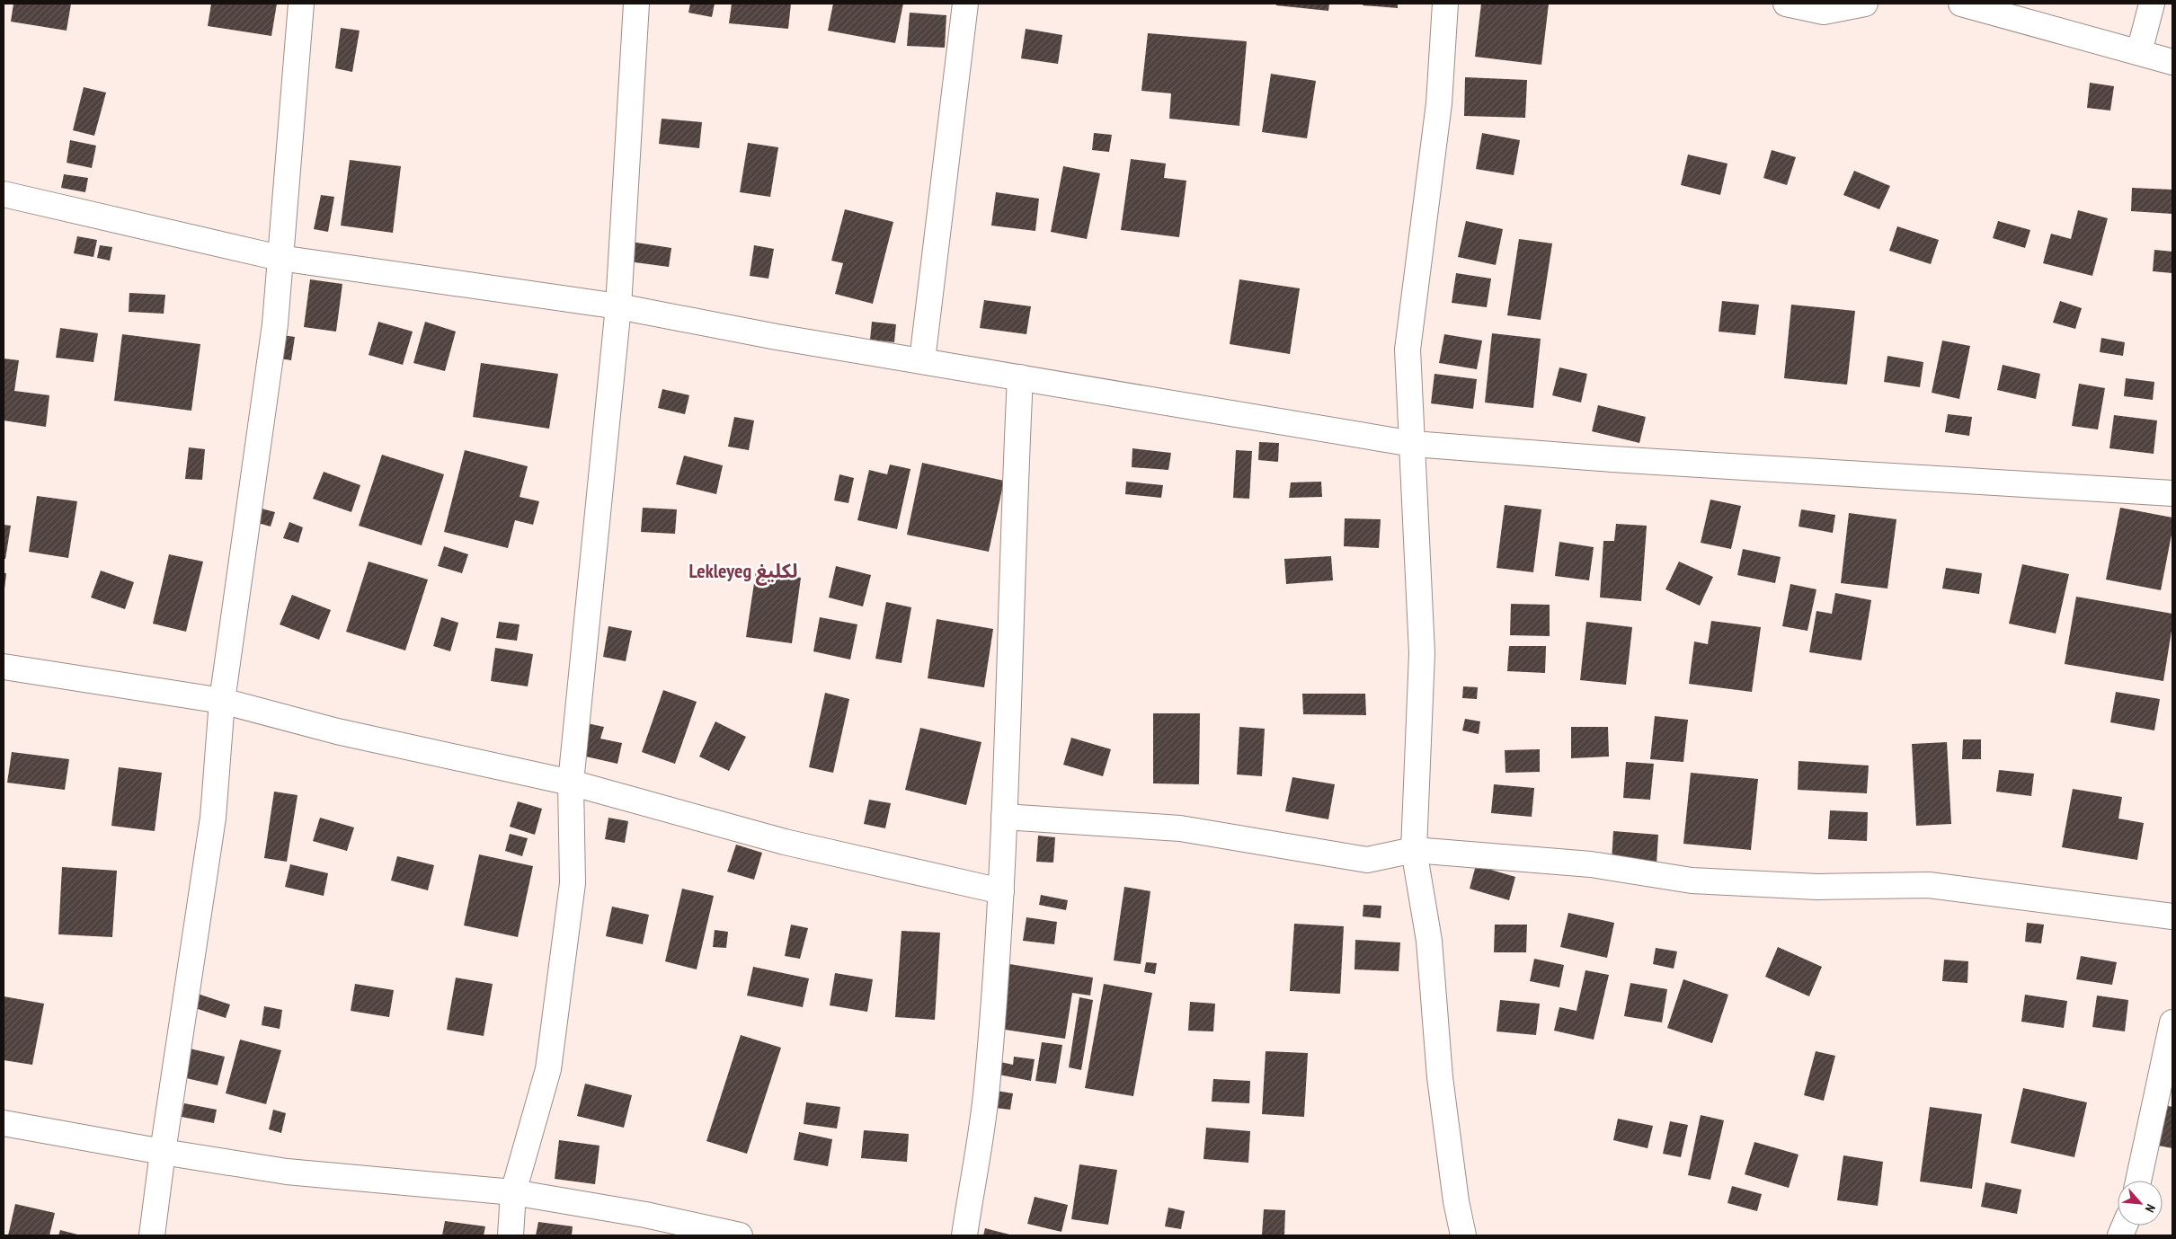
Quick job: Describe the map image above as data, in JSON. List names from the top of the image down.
{
  "districts": ["Lekleyeg لكليغ"],
  "north": "bottom right"
}
